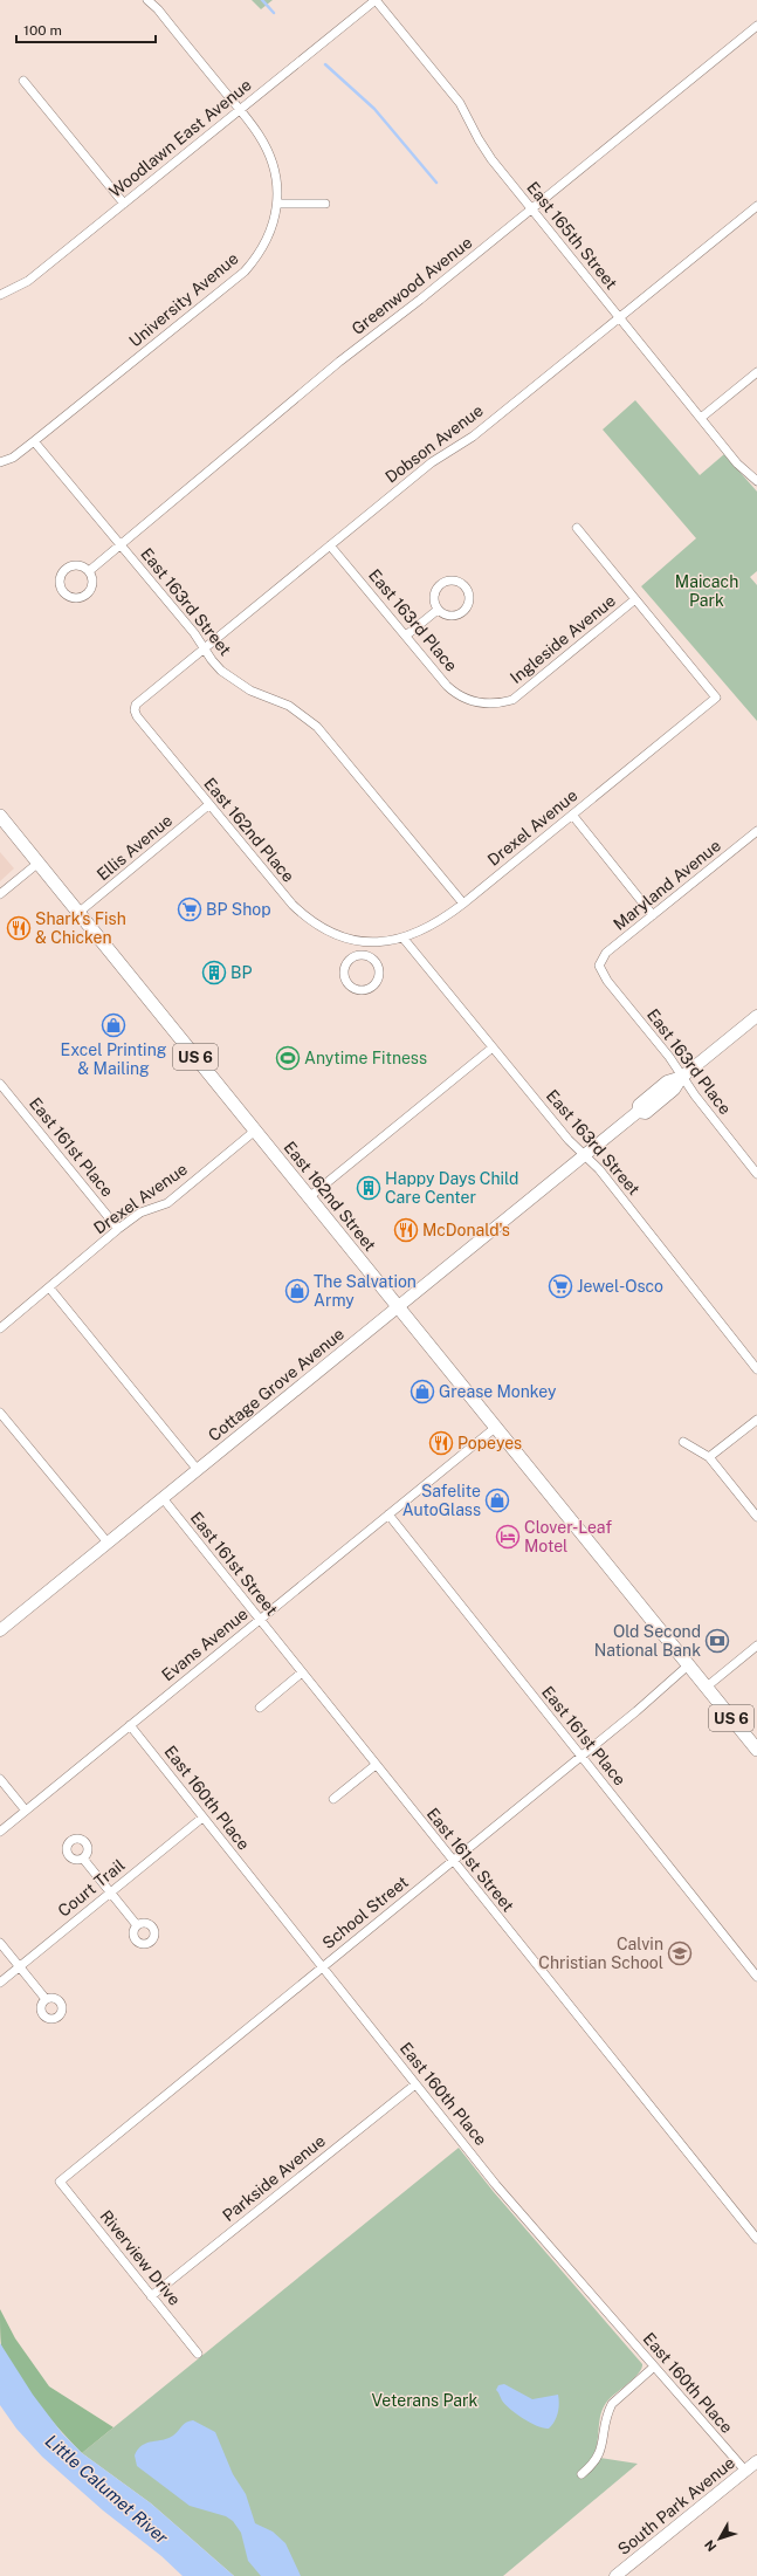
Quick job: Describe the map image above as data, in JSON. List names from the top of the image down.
{
  "streets": {
    "main road": ["US 6", "East 162nd Street"],
    "street": [
      "Woodlawn East Avenue",
      "East 165th Street",
      "Greenwood Avenue",
      "University Avenue",
      "Dobson Avenue",
      "East 163rd Street",
      "East 163rd Place",
      "Ingleside Avenue",
      "Drexel Avenue",
      "East 162nd Place",
      "Ellis Avenue",
      "Maryland Avenue",
      "East 161st Place",
      "Cottage Grove Avenue",
      "East 161st Street",
      "Evans Avenue",
      "East 160th Place",
      "Court Trail",
      "School Street",
      "Parkside Avenue",
      "Riverview Drive",
      "South Park Avenue"
    ]
  },
  "crossings": [
    ["Woodlawn East Avenue", "East 165th Street"],
    ["East 165th Street", "Greenwood Avenue"],
    ["East 165th Street", "Dobson Avenue"],
    ["Greenwood Avenue", "East 163rd Street"],
    ["University Avenue", "East 163rd Street"],
    ["Dobson Avenue", "East 163rd Street"],
    ["Dobson Avenue", "East 163rd Place"],
    ["Dobson Avenue", "East 162nd Place"],
    ["East 163rd Street", "Drexel Avenue"],
    ["East 163rd Street", "Cottage Grove Avenue"],
    ["East 163rd Place", "Ingleside Avenue"],
    ["East 163rd Place", "Maryland Avenue"],
    ["East 163rd Place", "Cottage Grove Avenue"],
    ["Ingleside Avenue", "Drexel Avenue"],
    ["Drexel Avenue", "East 162nd Place"],
    ["Drexel Avenue", "East 161st Place"],
    ["Drexel Avenue", "East 162nd Street"],
    ["East 162nd Place", "Ellis Avenue"],
    ["Ellis Avenue", "East 162nd Street"],
    ["East 161st Place", "Evans Avenue"],
    ["East 161st Place", "School Street"],
    ["East 162nd Street", "Cottage Grove Avenue"],
    ["East 162nd Street", "Evans Avenue"],
    ["East 162nd Street", "School Street"],
    ["Cottage Grove Avenue", "East 161st Street"],
    ["East 161st Street", "Evans Avenue"],
    ["East 161st Street", "School Street"],
    ["Evans Avenue", "East 160th Place"],
    ["East 160th Place", "Court Trail"],
    ["East 160th Place", "School Street"],
    ["East 160th Place", "Parkside Avenue"],
    ["East 160th Place", "South Park Avenue"],
    ["School Street", "Riverview Drive"],
    ["Parkside Avenue", "Riverview Drive"]
  ],
  "water": ["Little Calumet River"],
  "parks": ["Maicach Park", "Veterans Park"],
  "places": {
    "supermarket": ["BP Shop", "Jewel-Osco"],
    "restaurant": ["Shark's Fish & Chicken", "McDonald's", "Popeyes"],
    "building": ["BP", "Happy Days Child Care Center"],
    "shop": [
      "Excel Printing & Mailing",
      "The Salvation Army",
      "Grease Monkey",
      "Safelite AutoGlass"
    ],
    "sports": ["Anytime Fitness"],
    "hotel": ["Clover-Leaf Motel"],
    "bank": ["Old Second National Bank"],
    "school or university": ["Calvin Christian School"]
  },
  "scale_bar": "100 m",
  "north": "bottom left"
}
